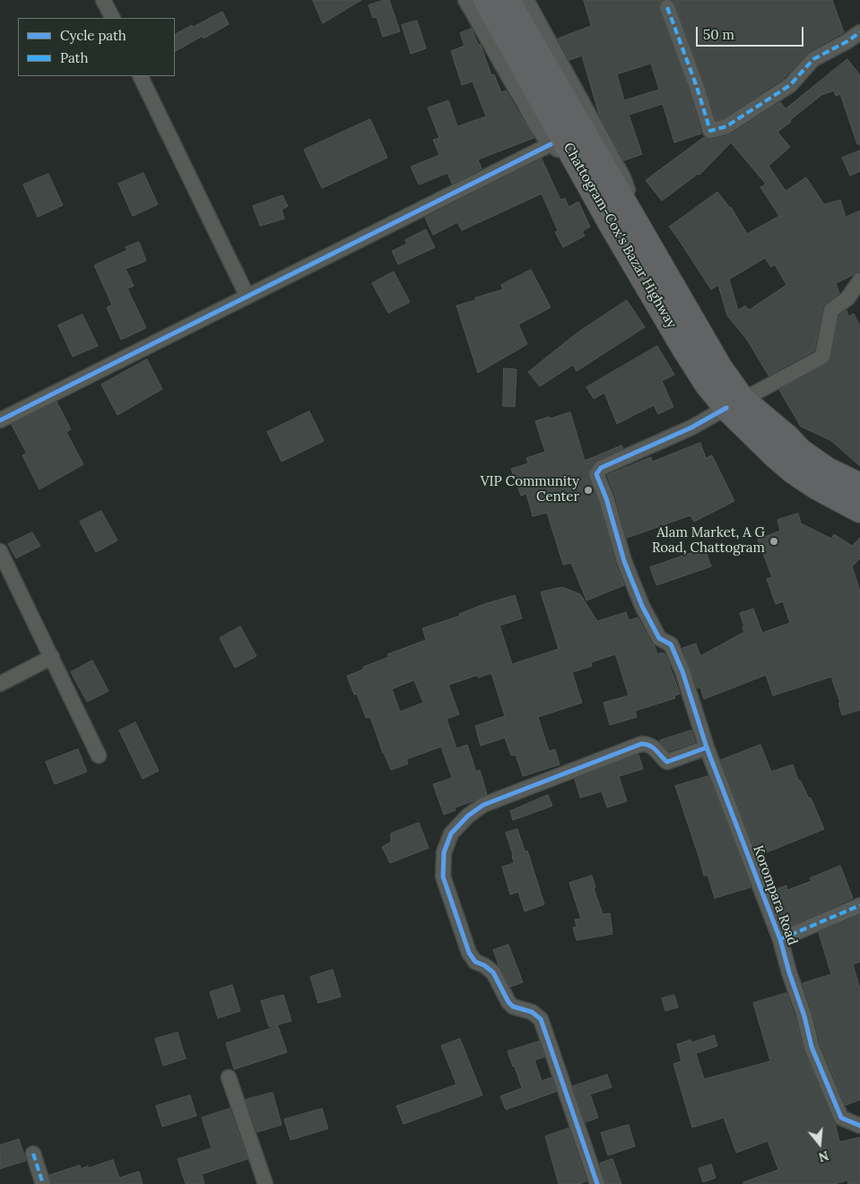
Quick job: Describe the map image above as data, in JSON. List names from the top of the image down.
{
  "streets": {
    "highway": ["Chattogram-Cox's Bazar Highway"],
    "street": ["Korompara Road"]
  },
  "crossings": [
    ["Chattogram-Cox's Bazar Highway", "Korompara Road"]
  ],
  "places": ["VIP Community Center", "Alam Market, A G Road, Chattogram"],
  "legend": ["Cycle path", "Path"],
  "scale_bar": "50 m",
  "north": "bottom"
}
